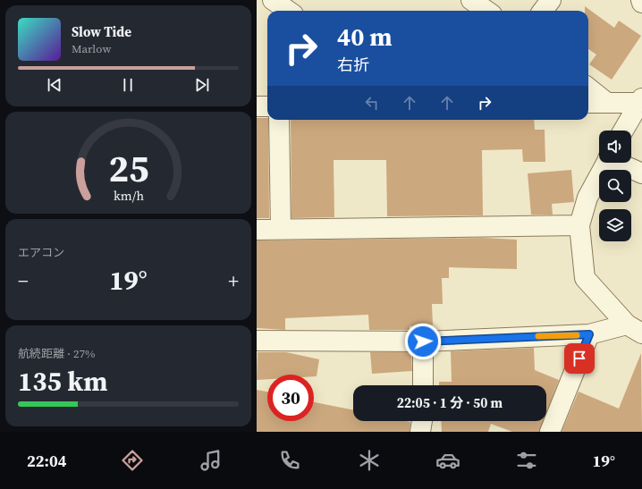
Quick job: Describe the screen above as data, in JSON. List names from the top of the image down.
{
  "page": {
    "turn": ["40 m", "右折"],
    "song": ["Slow Tide", "Marlow"],
    "tile": [
      "エアコン",
      ["航続距離 · 27%", "135 km"]
    ],
    "heat": ["−", "19°", "+"],
    "limit": "30",
    "trip": "22:05 · 1 分 · 50 m",
    "tabs": ["22:04", "19°"],
    "gauge": ["25", "km/h"]
  }
}
